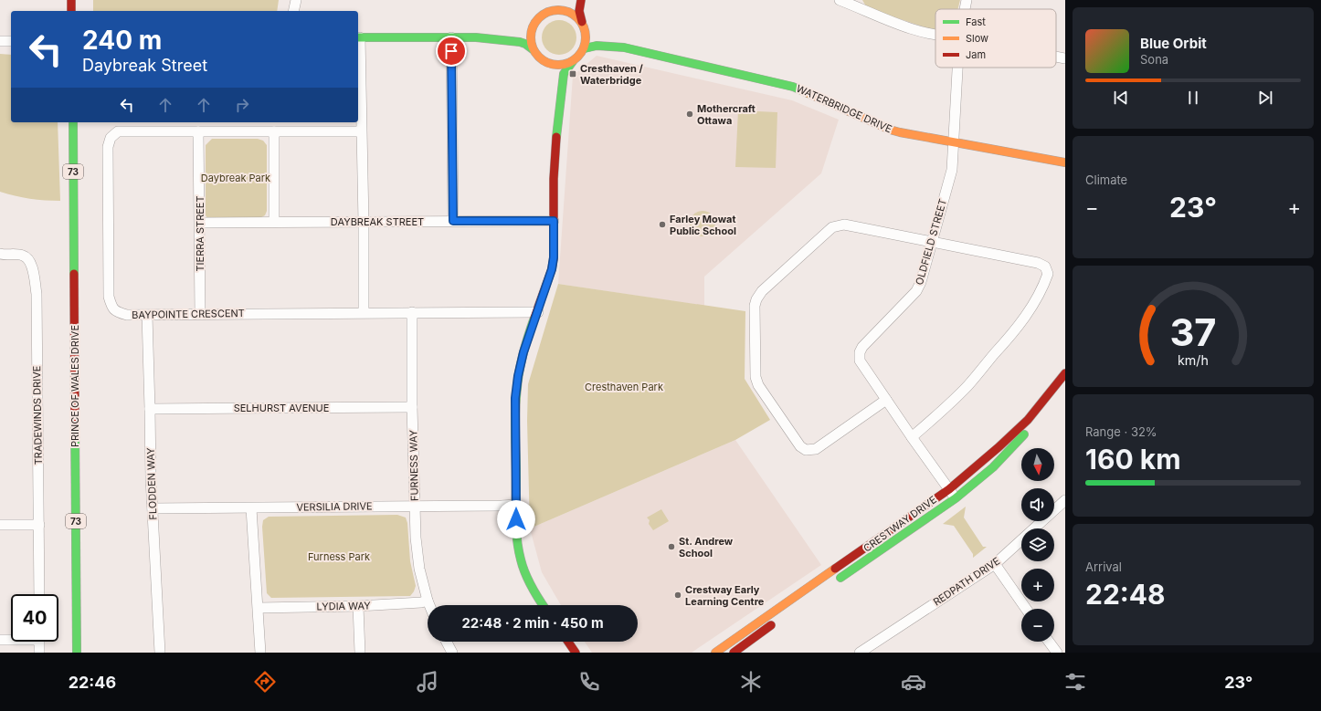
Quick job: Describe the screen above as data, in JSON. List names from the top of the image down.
{
  "streets": {
    "street": [
      "WATERBRIDGE DRIVE",
      "73",
      "DAYBREAK STREET",
      "TIERRA STREET",
      "OLDFIELD STREET",
      "BAYPOINTE CRESCENT",
      "PRINCE OF WALES DRIVE",
      "SELHURST AVENUE",
      "TRADEWINDS DRIVE",
      "FURNESS WAY",
      "FLODDEN WAY",
      "VERSILIA DRIVE",
      "CRESTWAY DRIVE",
      "REDPATH DRIVE",
      "LYDIA WAY"
    ]
  },
  "crossings": [
    ["WATERBRIDGE DRIVE", "OLDFIELD STREET"],
    ["DAYBREAK STREET", "TIERRA STREET"],
    ["TIERRA STREET", "BAYPOINTE CRESCENT"],
    ["OLDFIELD STREET", "CRESTWAY DRIVE"],
    ["BAYPOINTE CRESCENT", "FURNESS WAY"],
    ["BAYPOINTE CRESCENT", "FLODDEN WAY"],
    ["SELHURST AVENUE", "FURNESS WAY"],
    ["SELHURST AVENUE", "FLODDEN WAY"],
    ["FURNESS WAY", "VERSILIA DRIVE"],
    ["FURNESS WAY", "LYDIA WAY"],
    ["FLODDEN WAY", "VERSILIA DRIVE"]
  ],
  "parks": ["Daybreak Park", "Cresthaven Park", "Furness Park"],
  "places": {
    "transit": ["Cresthaven / Waterbridge"],
    "other": [
      "Mothercraft Ottawa",
      "Farley Mowat Public School",
      "St. Andrew School",
      "Crestway Early Learning Centre"
    ]
  },
  "legend": ["Fast", "Slow", "Jam"],
  "north": "bottom",
  "page": {
    "turn": ["240 m", "Daybreak Street"],
    "song": ["Blue Orbit", "Sona"],
    "tile": [
      "Climate",
      ["Range · 32%", "160 km"],
      ["Arrival", "22:48"]
    ],
    "heat": ["−", "23°", "+"],
    "map_buttons": ["+", "−"],
    "limit": "40",
    "trip": "22:48 · 2 min · 450 m",
    "tabs": ["22:46", "23°"],
    "gauge": ["37", "km/h"]
  }
}
